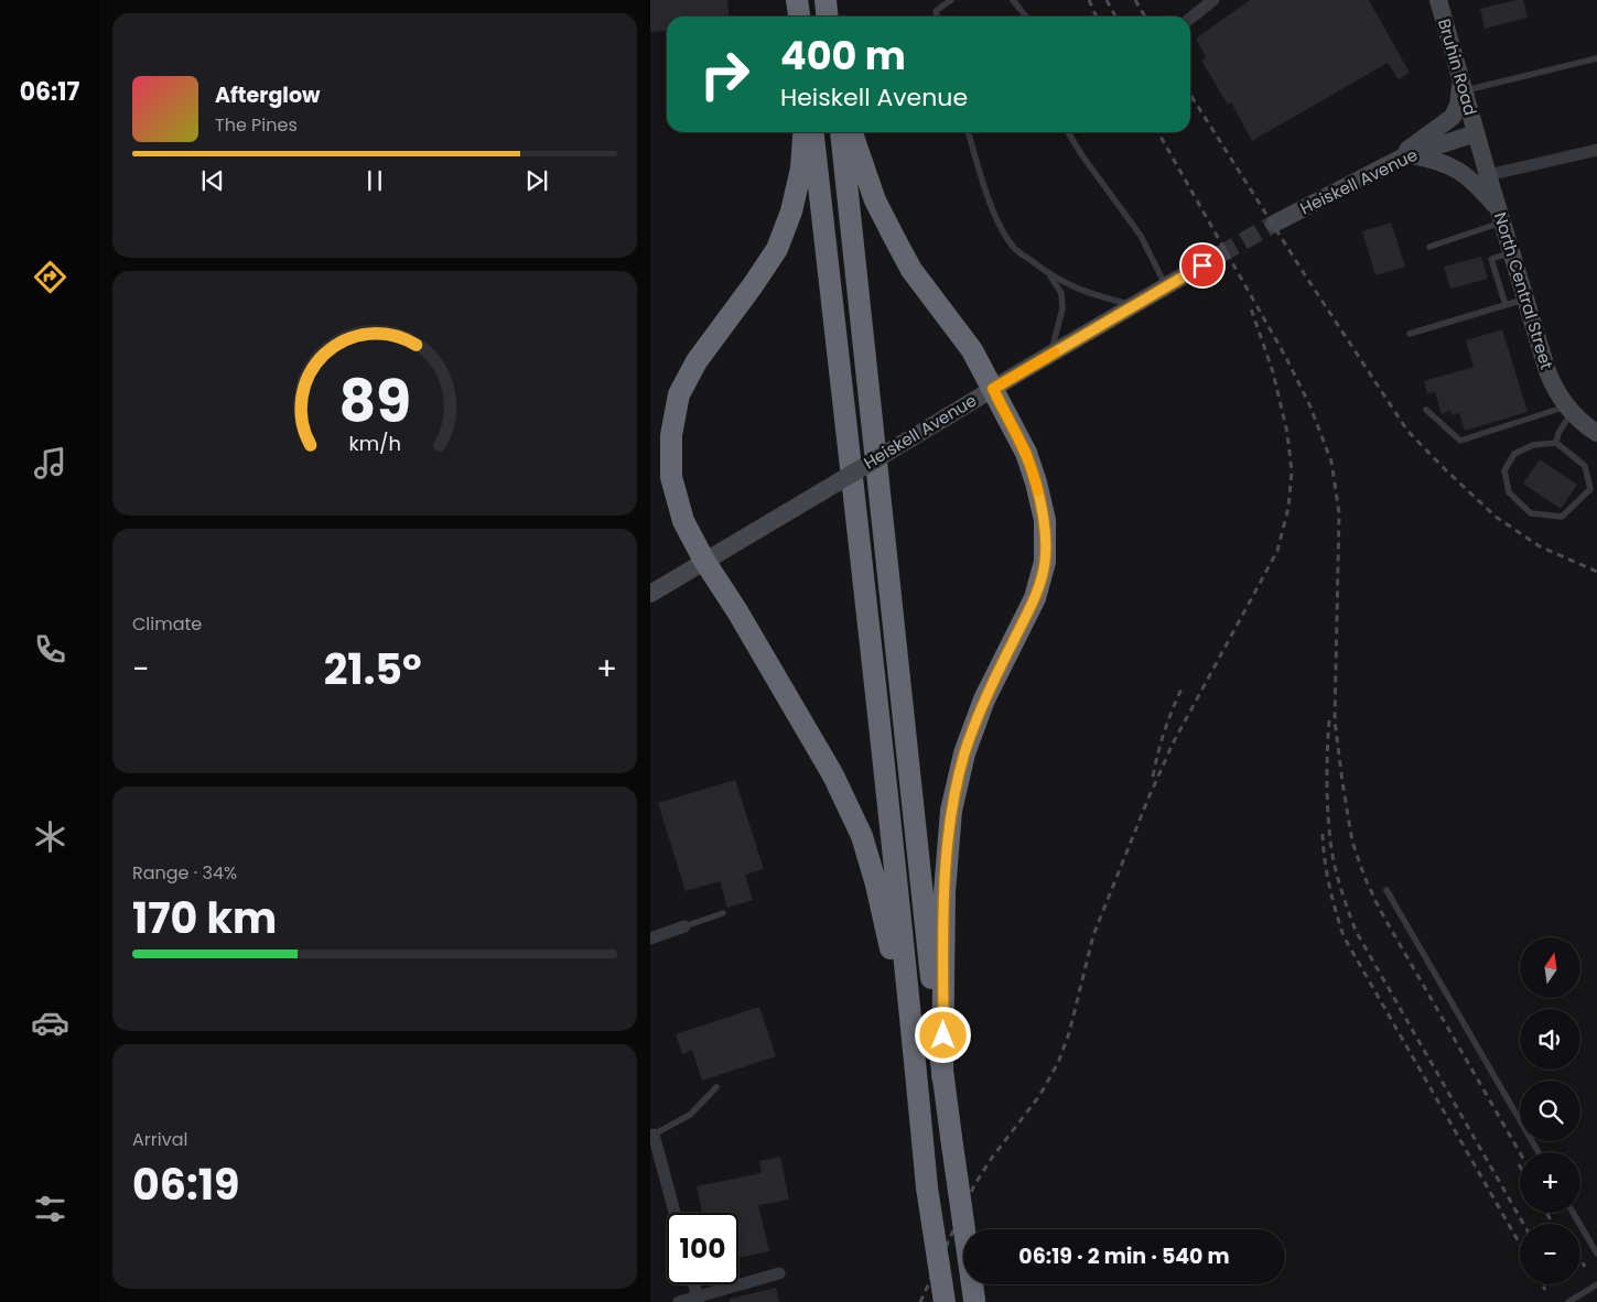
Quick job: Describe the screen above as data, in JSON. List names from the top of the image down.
{
  "streets": {
    "street": ["Bruhin Road", "Heiskell Avenue", "North Central Street"]
  },
  "crossings": [
    ["Bruhin Road", "Heiskell Avenue"],
    ["Bruhin Road", "North Central Street"],
    ["Heiskell Avenue", "North Central Street"]
  ],
  "north": "top",
  "page": {
    "tabs": "06:17",
    "turn": ["400 m", "Heiskell Avenue"],
    "song": ["Afterglow", "The Pines"],
    "tile": [
      "Climate",
      ["Range · 34%", "170 km"],
      ["Arrival", "06:19"]
    ],
    "heat": ["−", "21.5°", "+"],
    "map_buttons": ["+", "−"],
    "limit": "100",
    "trip": "06:19 · 2 min · 540 m",
    "gauge": ["89", "km/h"]
  }
}
